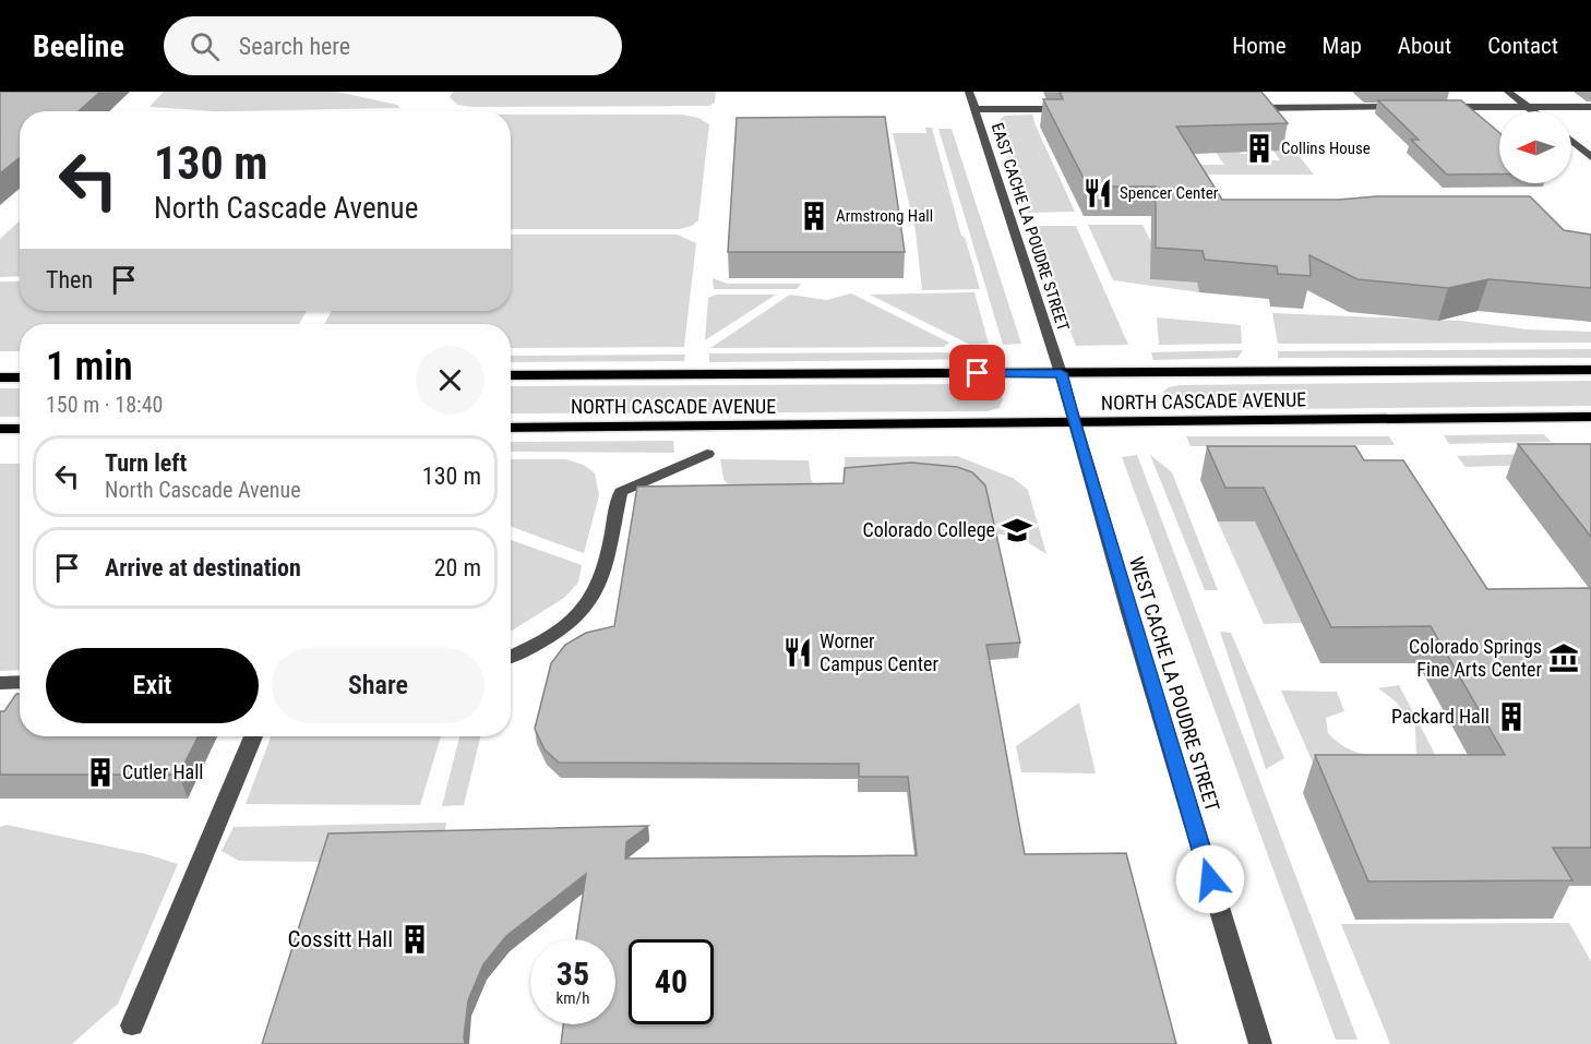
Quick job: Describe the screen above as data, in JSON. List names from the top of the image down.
{
  "streets": {
    "main road": ["NORTH CASCADE AVENUE"],
    "street": ["EAST CACHE LA POUDRE STREET", "WEST CACHE LA POUDRE STREET"]
  },
  "crossings": [
    ["EAST CACHE LA POUDRE STREET", "NORTH CASCADE AVENUE"],
    ["EAST CACHE LA POUDRE STREET", "WEST CACHE LA POUDRE STREET"],
    ["NORTH CASCADE AVENUE", "WEST CACHE LA POUDRE STREET"]
  ],
  "places": {
    "building": [
      "Collins House",
      "Armstrong Hall",
      "Packard Hall",
      "Cutler Hall",
      "Cossitt Hall"
    ],
    "restaurant": ["Spencer Center", "Worner Campus Center"],
    "school or university": ["Colorado College"],
    "museum": ["Colorado Springs Fine Arts Center"]
  },
  "north": "left",
  "page": {
    "header": "Beeline",
    "search": "Search here",
    "nav": [
      "Home",
      "Map",
      "About",
      "Contact"
    ],
    "turn": ["130 m", "North Cascade Avenue"],
    "then": "Then",
    "heading": ["1 min", "150 m · 18:40"],
    "list": [
      {
        "name": "Turn left",
        "note": "North Cascade Avenue",
        "value": "130 m"
      },
      {
        "name": "Arrive at destination",
        "value": "20 m"
      }
    ],
    "buttons": ["Exit", "Share"],
    "speed": "35 km/h",
    "limit": "40"
  }
}
